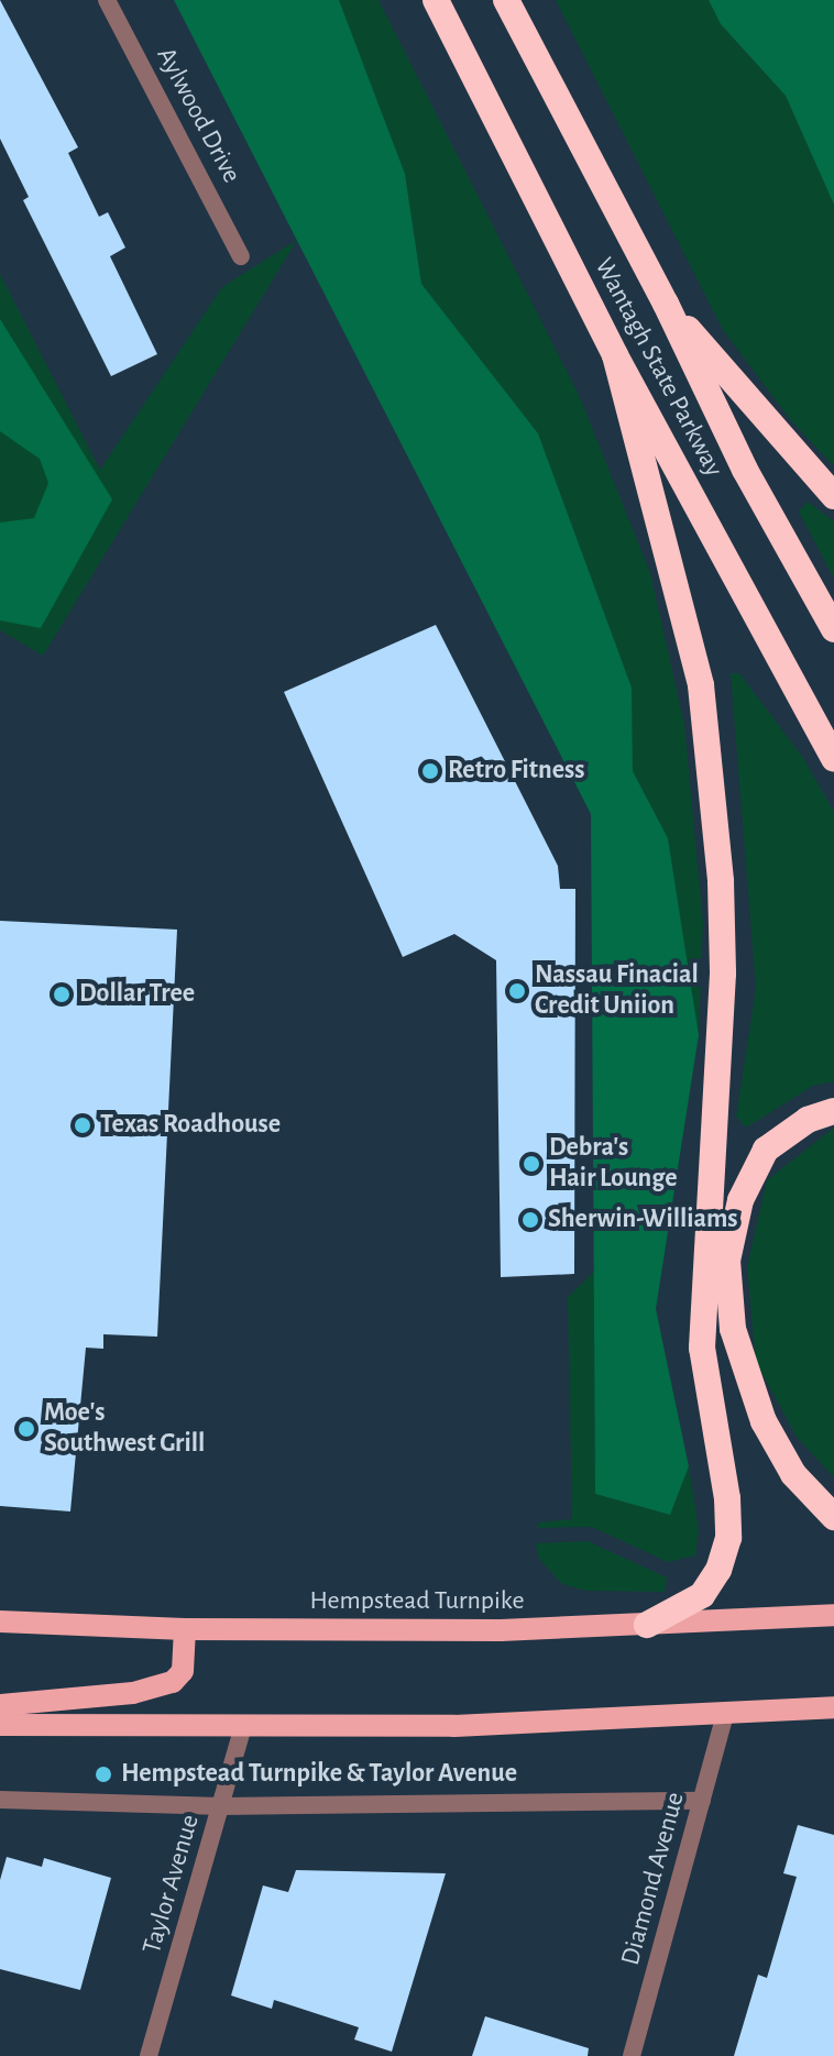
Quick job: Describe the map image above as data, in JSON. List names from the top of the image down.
{
  "streets": {
    "highway": ["Wantagh State Parkway"],
    "main road": ["Hempstead Turnpike"],
    "street": ["Aylwood Drive", "Diamond Avenue", "Taylor Avenue"]
  },
  "places": [
    "Retro Fitness",
    "Nassau Finacial Credit Uniion",
    "Dollar Tree",
    "Texas Roadhouse",
    "Debra's Hair Lounge",
    "Sherwin-Williams",
    "Moe's Southwest Grill",
    "Hempstead Turnpike & Taylor Avenue"
  ]
}
